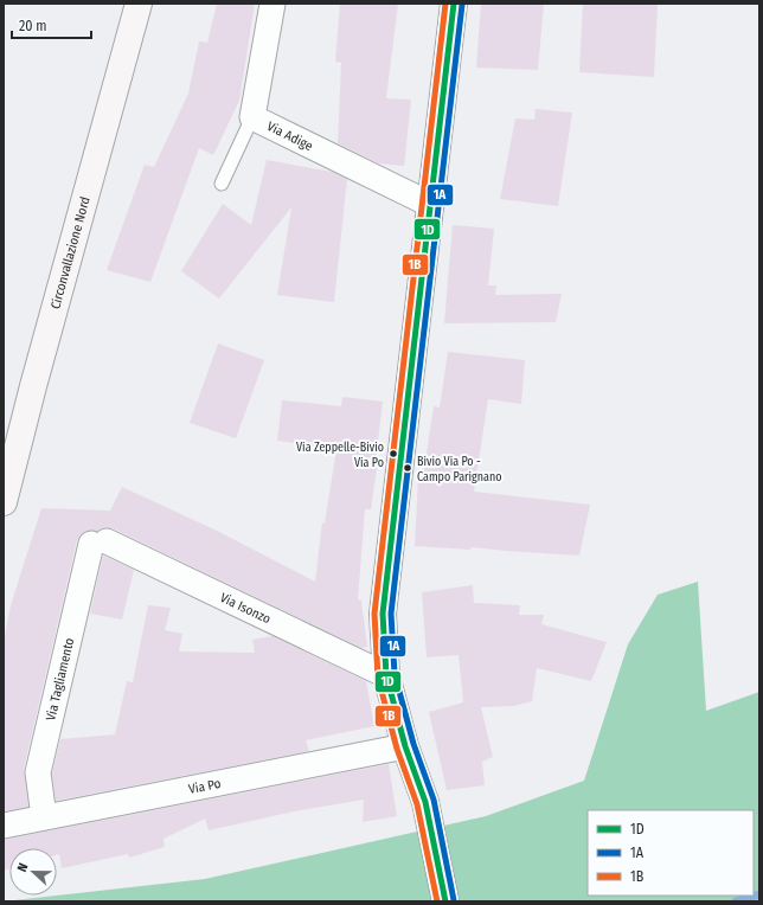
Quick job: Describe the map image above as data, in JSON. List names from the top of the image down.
{
  "streets": {
    "main road": ["Circonvallazione Nord"],
    "street": [
      "Via Adige",
      "Via Isonzo",
      "Via Tagliamento",
      "Via Po"
    ]
  },
  "crossings": [
    ["Via Isonzo", "Via Tagliamento"],
    ["Via Tagliamento", "Via Po"]
  ],
  "places": ["Via Zeppelle-Bivio Via Po", "Bivio Via Po - Campo Parignano"],
  "lines": ["transit line 1D", "transit line 1B", "transit line 1A"],
  "legend": ["1D", "1A", "1B"],
  "scale_bar": "20 m",
  "north": "left"
}
